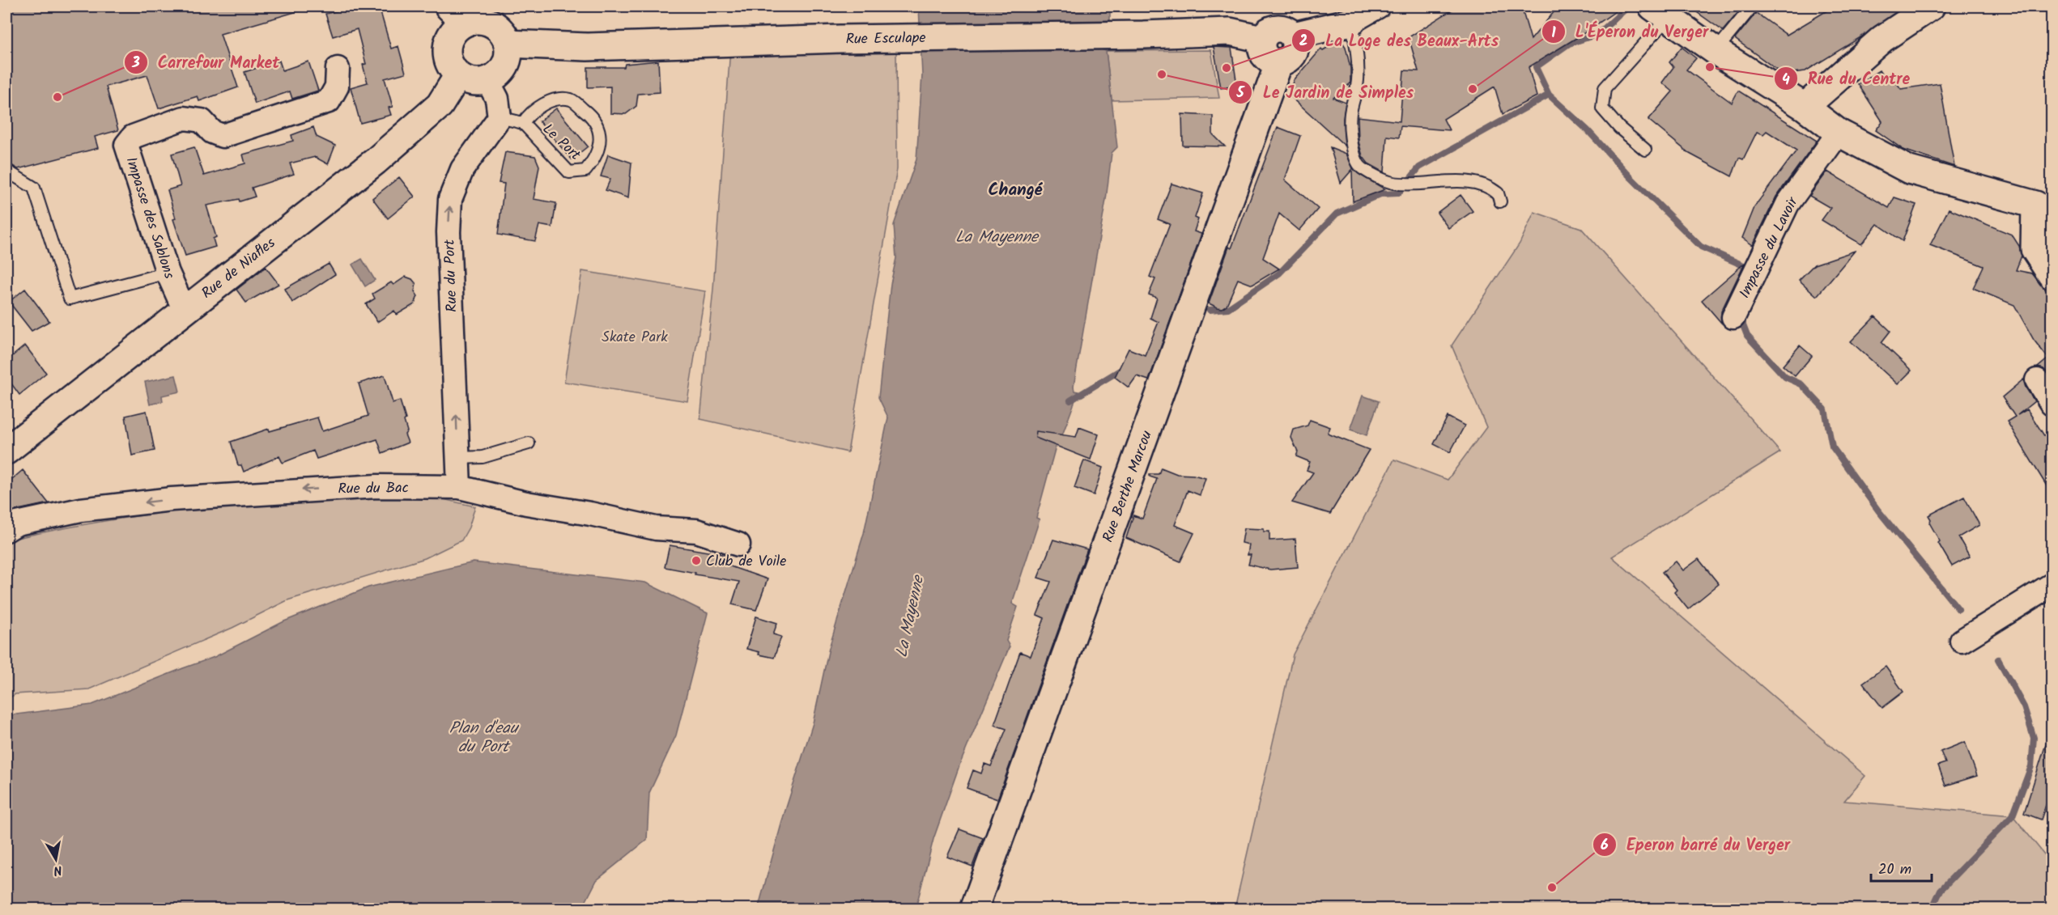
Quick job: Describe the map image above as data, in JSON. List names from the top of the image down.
{
  "streets": {
    "street": [
      "Rue Esculape",
      "Impasse des Sablons",
      "Impasse du Lavoir",
      "Rue de Niafles",
      "Rue du Port",
      "Rue Berthe Marcou",
      "Rue du Bac"
    ],
    "lane": ["Le Port"]
  },
  "crossings": [
    ["Rue Esculape", "Rue de Niafles"],
    ["Rue Esculape", "Rue Berthe Marcou"],
    ["Le Port", "Rue du Port"],
    ["Impasse des Sablons", "Rue de Niafles"],
    ["Rue du Port", "Rue du Bac"]
  ],
  "one_way": ["Rue du Port", "Rue du Bac"],
  "districts": ["Changé"],
  "water": ["La Mayenne", "Plan d'eau du Port"],
  "parks": ["Skate Park"],
  "places": [
    "Rue du Centre",
    "La Loge des Beaux-Arts",
    "Le Jardin de Simples",
    "L'Éperon du Verger",
    "Carrefour Market",
    "Club de Voile",
    "Eperon barré du Verger"
  ],
  "scale_bar": "20 m",
  "north": "bottom"
}
